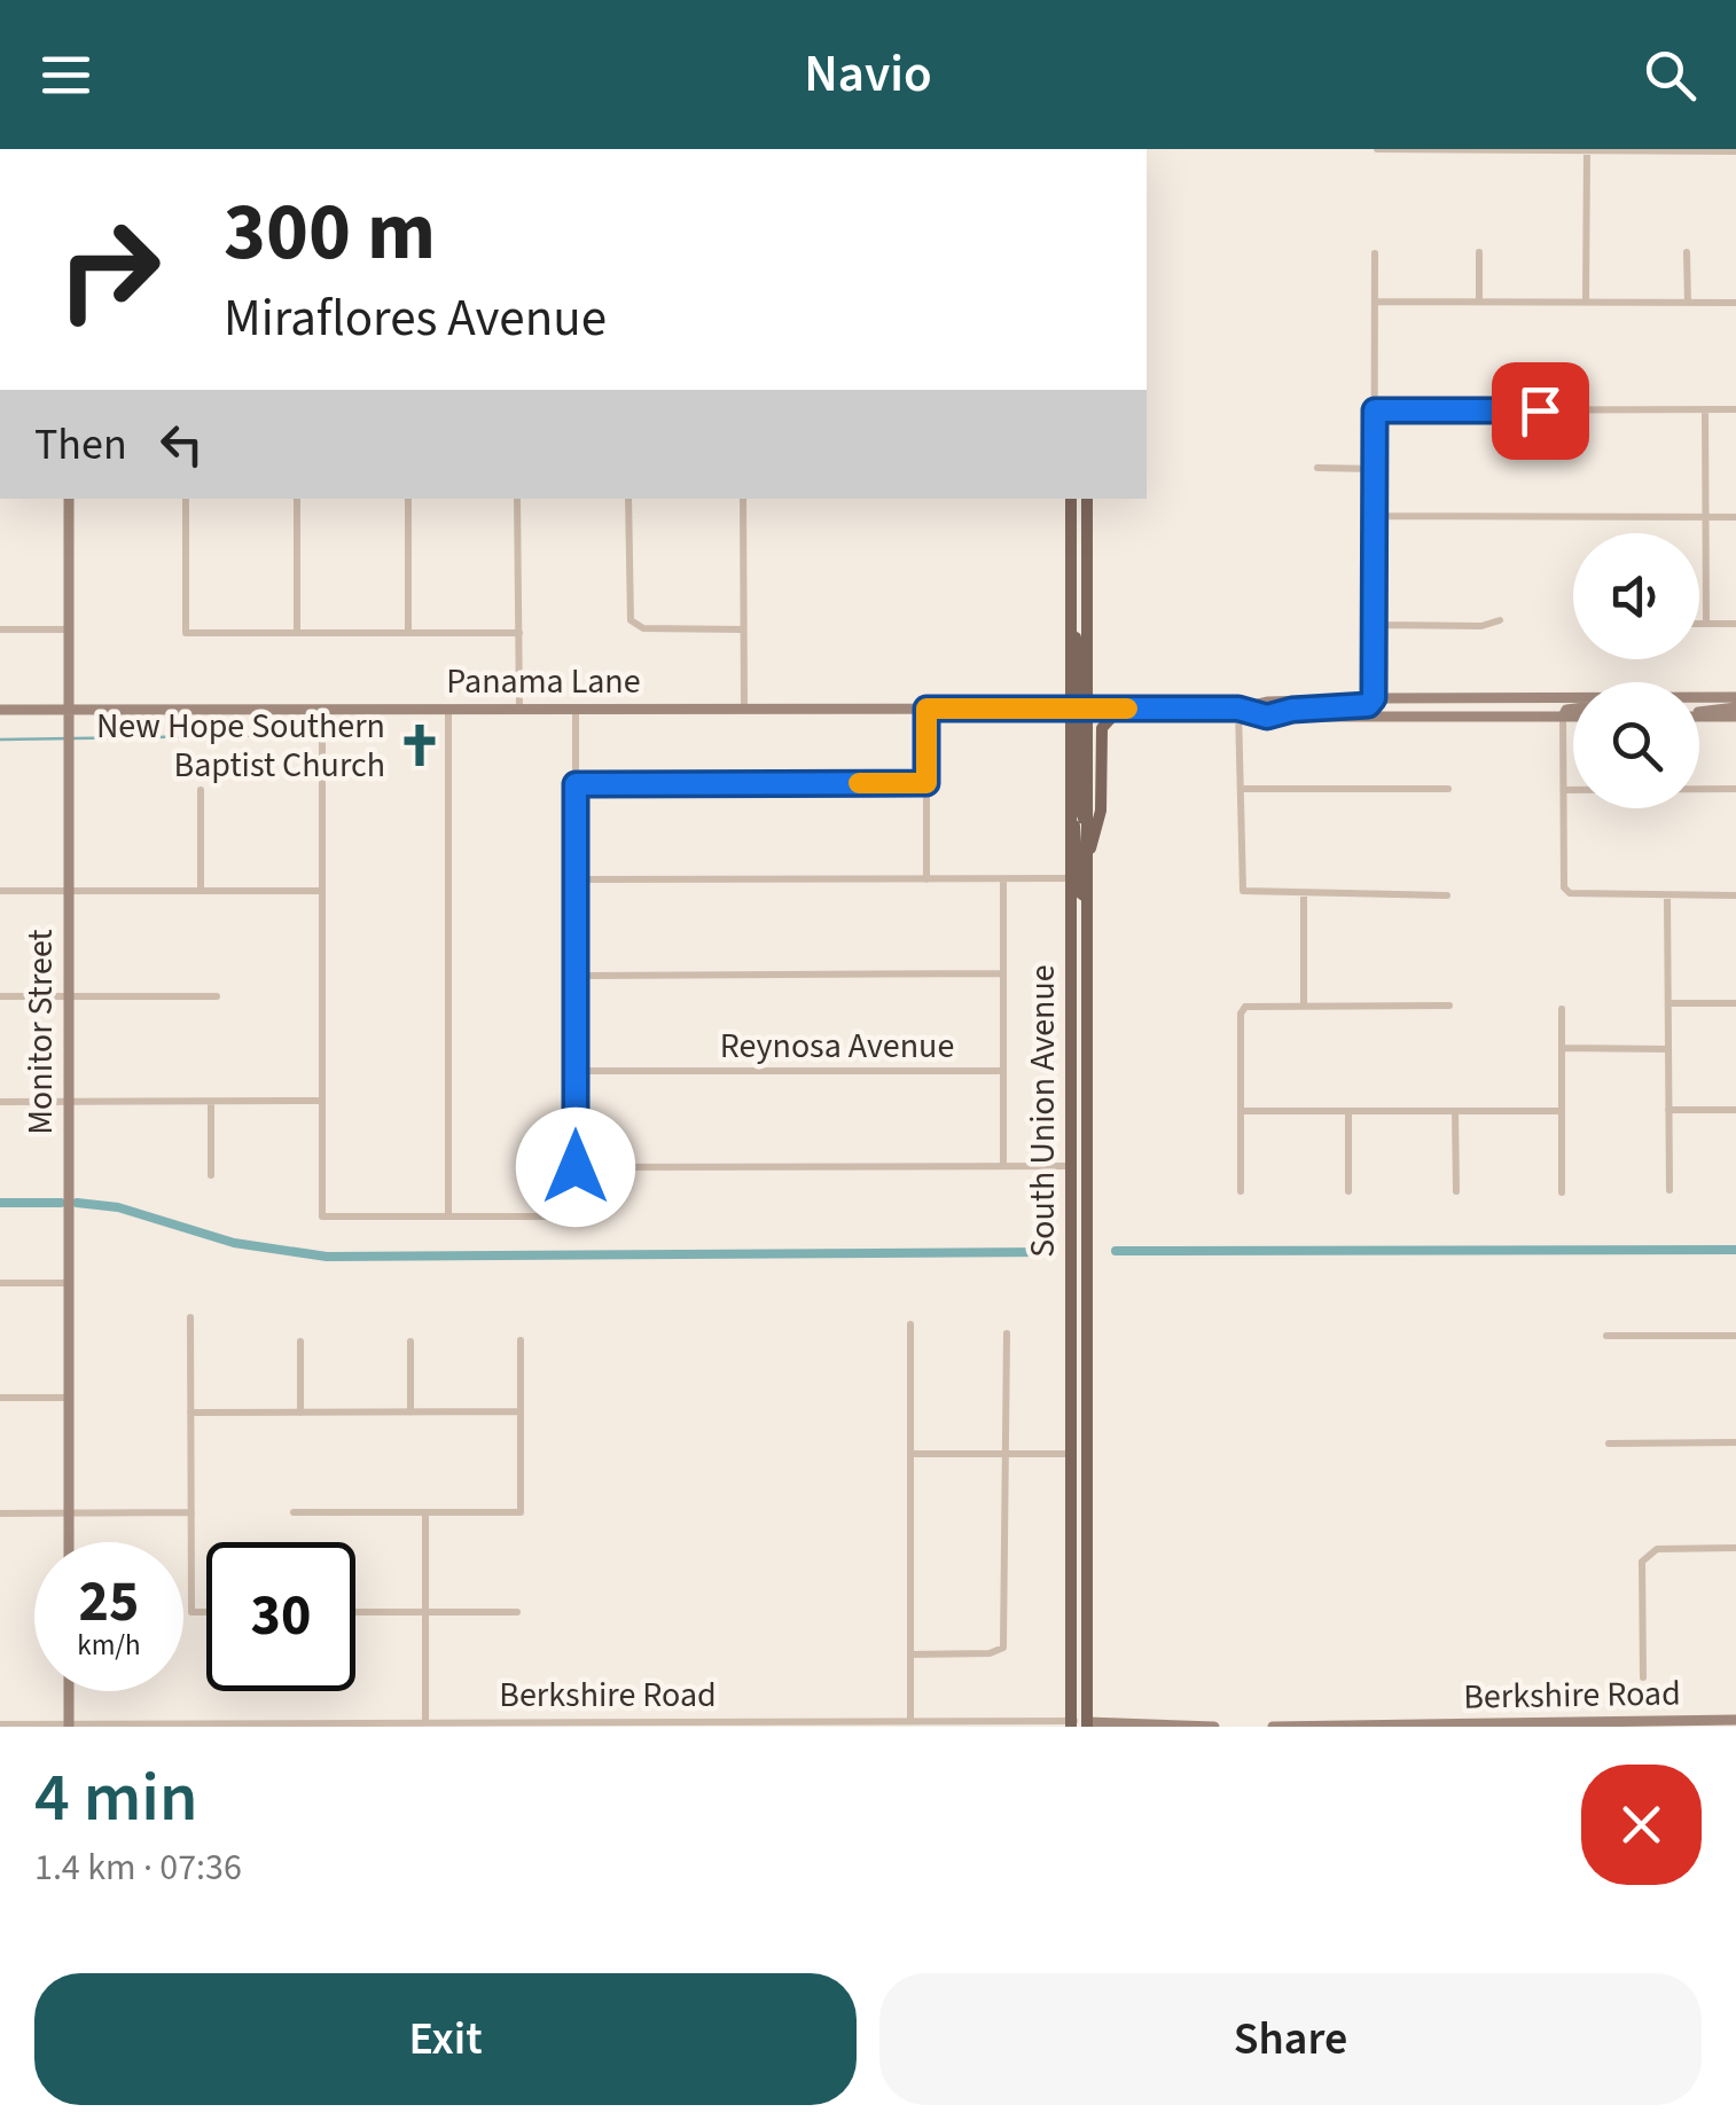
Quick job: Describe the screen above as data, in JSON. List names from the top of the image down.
{
  "streets": {
    "main road": [
      "Panama Lane",
      "Monitor Street",
      "South Union Avenue",
      "Berkshire Road"
    ],
    "street": ["Reynosa Avenue"]
  },
  "crossings": [
    ["Panama Lane", "Monitor Street"],
    ["Panama Lane", "South Union Avenue"],
    ["South Union Avenue", "Berkshire Road"]
  ],
  "places": {
    "church": ["New Hope Southern Baptist Church"]
  },
  "page": {
    "header": "Navio",
    "turn": ["300 m", "Miraflores Avenue"],
    "then": "Then",
    "speed": "25 km/h",
    "limit": "30",
    "heading": ["4 min", "1.4 km · 07:36"],
    "buttons": ["Exit", "Share"]
  }
}
